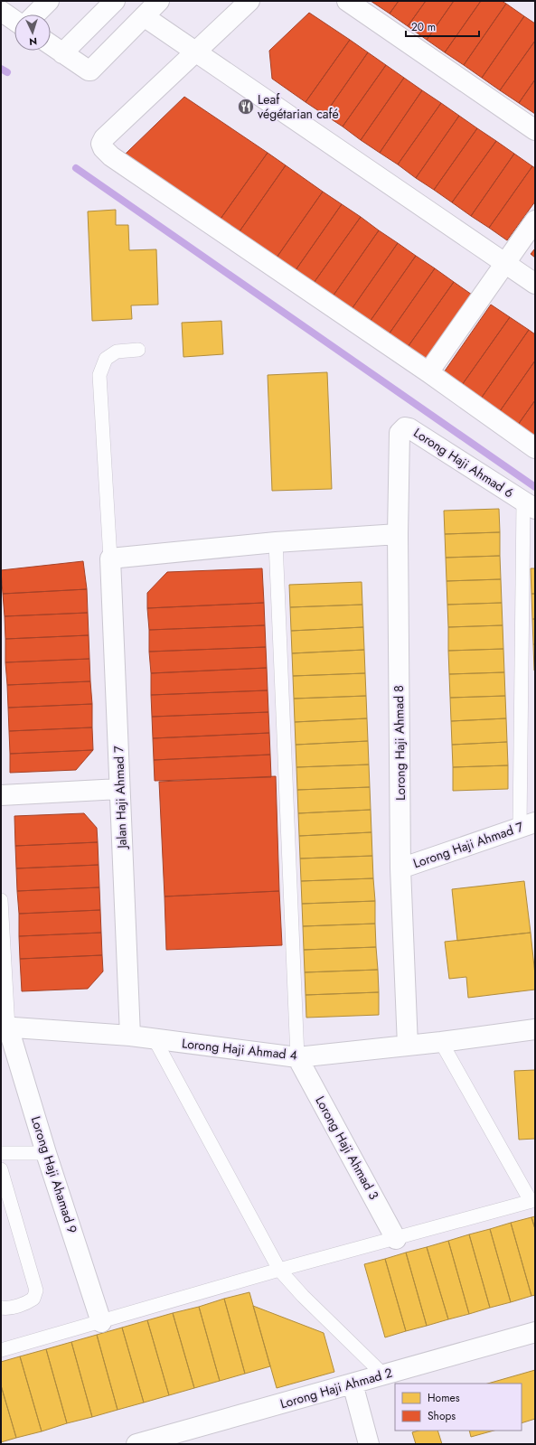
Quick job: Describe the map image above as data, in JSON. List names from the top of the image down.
{
  "streets": {
    "street": [
      "Lorong Haji Ahmad 6",
      "Lorong Haji Ahmad 8",
      "Jalan Haji Ahmad 7",
      "Lorong Haji Ahmad 7",
      "Lorong Haji Ahmad 4",
      "Lorong Haji Ahmad 3",
      "Lorong Haji Ahamad 9",
      "Lorong Haji Ahmad 2"
    ]
  },
  "crossings": [
    ["Lorong Haji Ahmad 6", "Lorong Haji Ahmad 8"],
    ["Lorong Haji Ahmad 8", "Lorong Haji Ahmad 7"],
    ["Lorong Haji Ahmad 8", "Lorong Haji Ahmad 4"],
    ["Jalan Haji Ahmad 7", "Lorong Haji Ahmad 4"],
    ["Lorong Haji Ahmad 4", "Lorong Haji Ahmad 3"],
    ["Lorong Haji Ahmad 4", "Lorong Haji Ahamad 9"]
  ],
  "places": {
    "restaurant": ["Leaf végétarian café"]
  },
  "legend": ["Homes", "Shops"],
  "scale_bar": "20 m",
  "north": "bottom"
}
